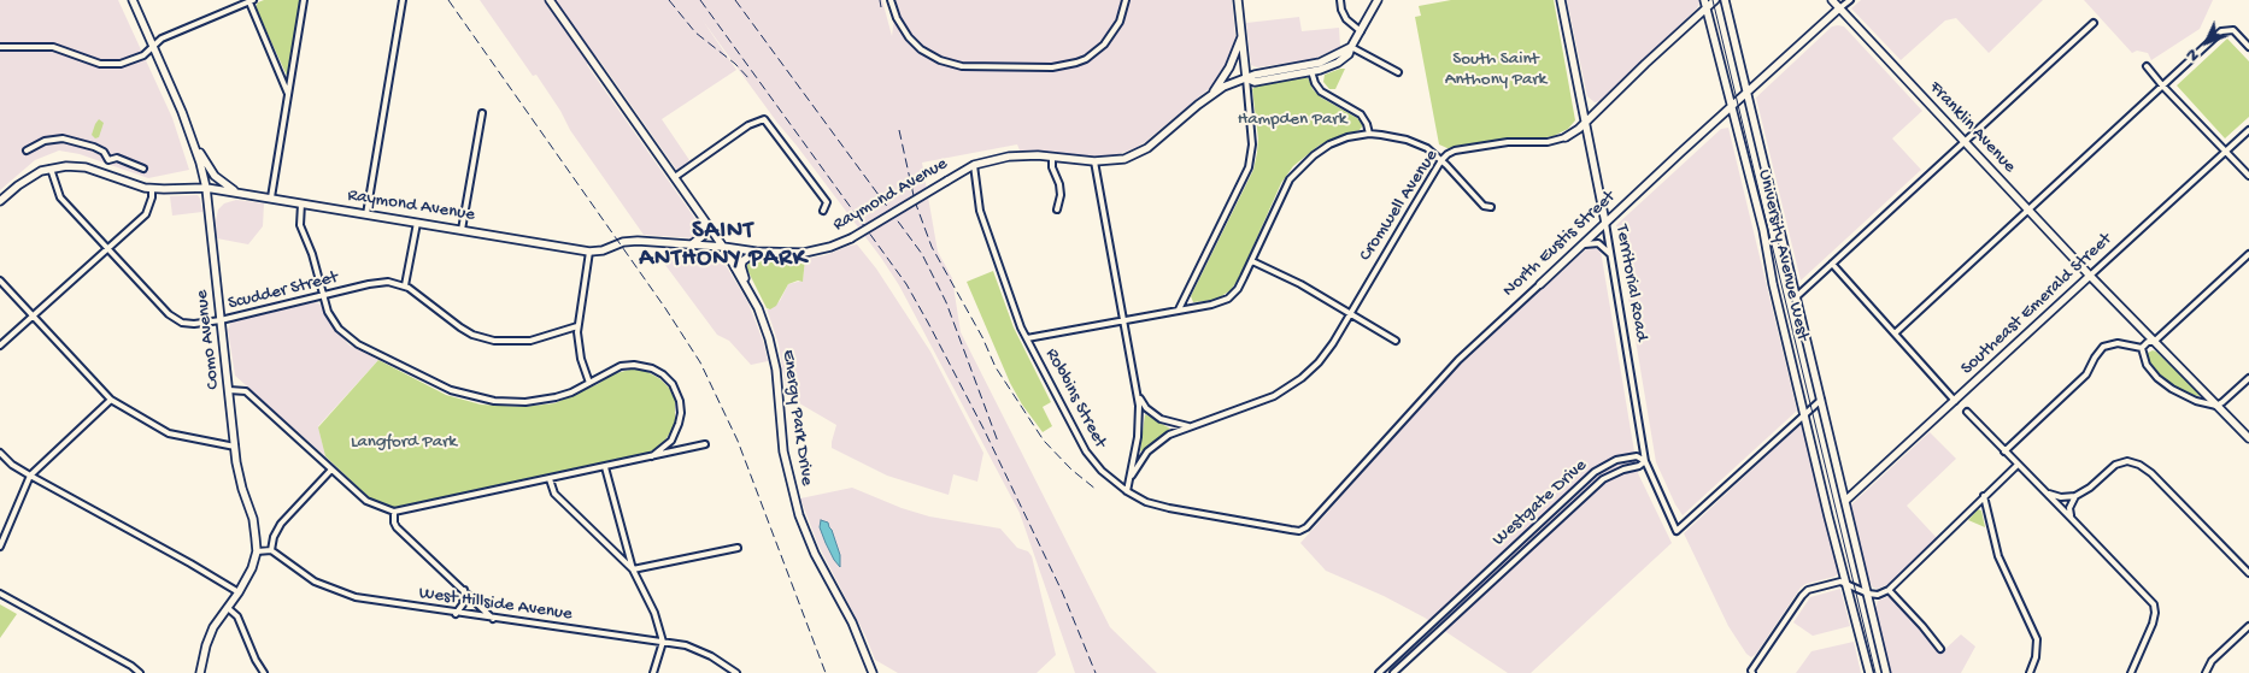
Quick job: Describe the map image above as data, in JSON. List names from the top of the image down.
{
  "streets": {
    "street": [
      "Franklin Avenue",
      "Raymond Avenue",
      "Cromwell Avenue",
      "North Eustis Street",
      "University Avenue West",
      "Territorial Road",
      "Scudder Street",
      "Southeast Emerald Street",
      "Como Avenue",
      "Robbins Street",
      "Energy Park Drive",
      "Westgate Drive",
      "West Hillside Avenue"
    ]
  },
  "crossings": [
    ["Franklin Avenue", "North Eustis Street"],
    ["Franklin Avenue", "Southeast Emerald Street"],
    ["Raymond Avenue", "Como Avenue"],
    ["Raymond Avenue", "Robbins Street"],
    ["Raymond Avenue", "Energy Park Drive"],
    ["Cromwell Avenue", "University Avenue West"],
    ["Cromwell Avenue", "Territorial Road"],
    ["North Eustis Street", "University Avenue West"],
    ["North Eustis Street", "Territorial Road"],
    ["North Eustis Street", "Robbins Street"],
    ["University Avenue West", "Territorial Road"],
    ["University Avenue West", "Southeast Emerald Street"],
    ["Territorial Road", "Westgate Drive"],
    ["Scudder Street", "Como Avenue"]
  ],
  "districts": ["SAINT ANTHONY PARK"],
  "parks": ["South Saint Anthony Park", "Hampden Park", "Langford Park"],
  "north": "bottom left"
}
